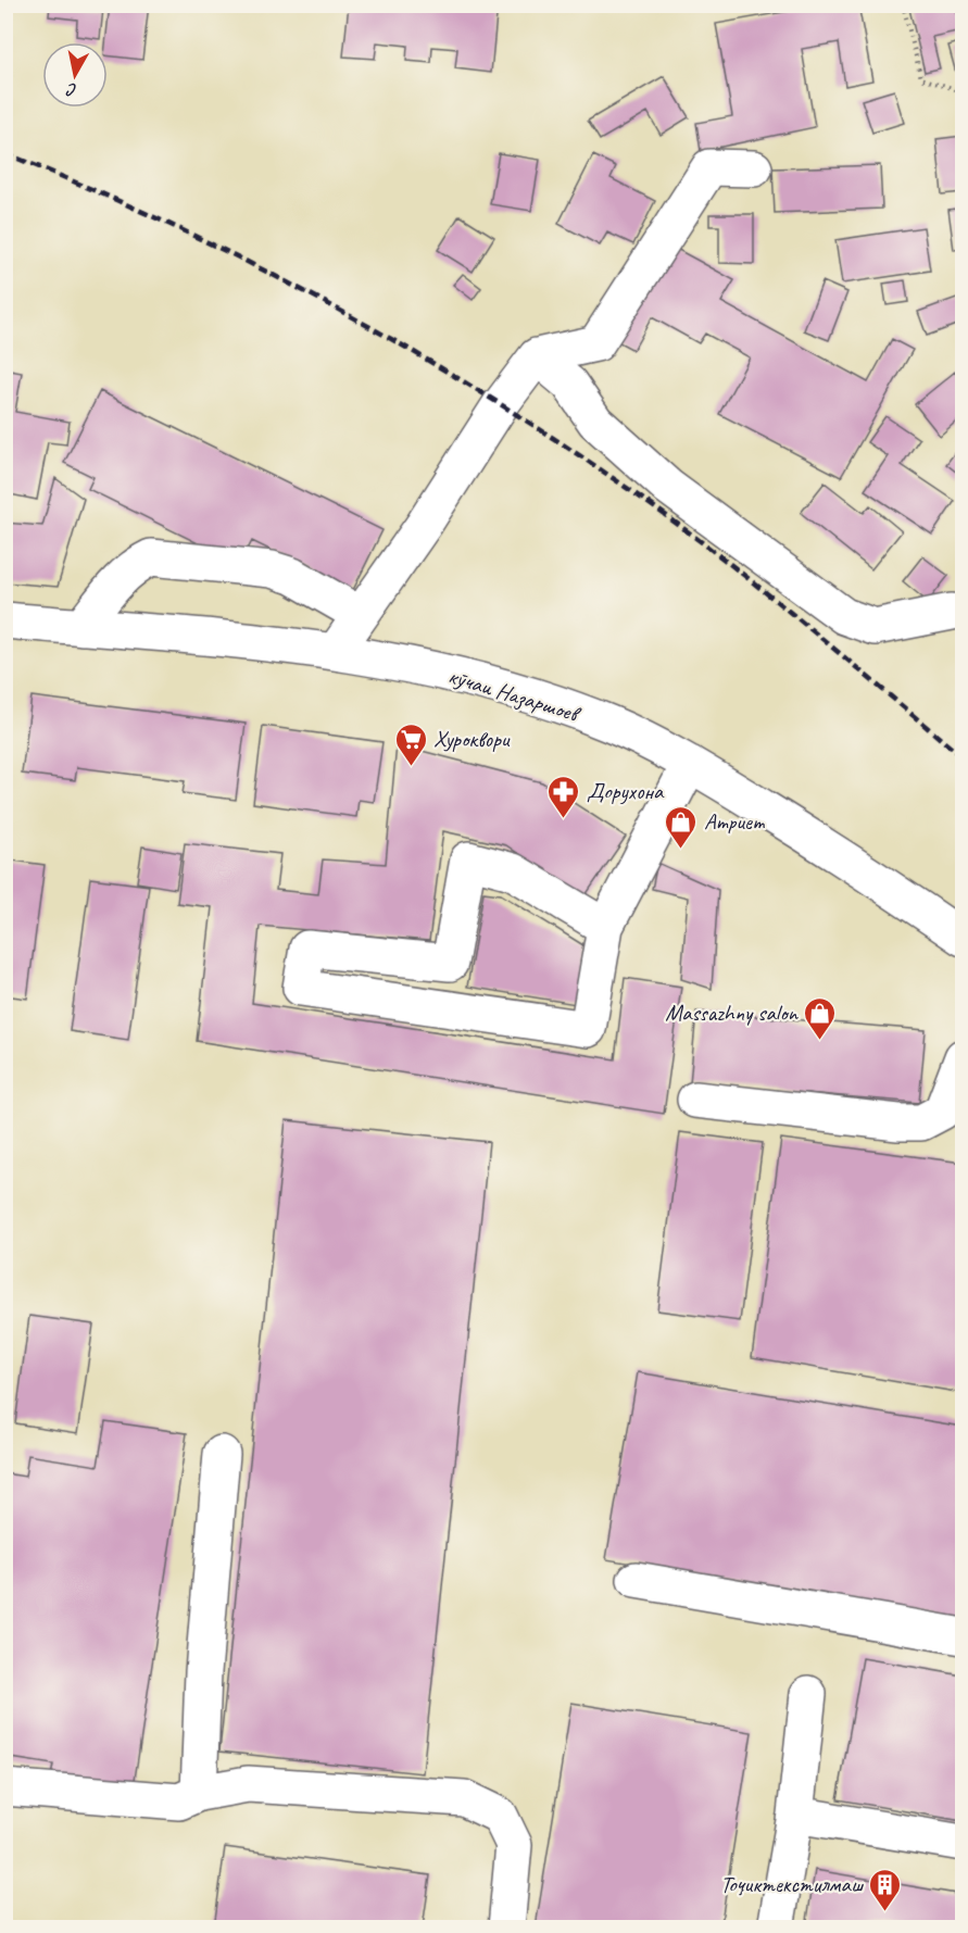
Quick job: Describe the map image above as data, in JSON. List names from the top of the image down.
{
  "streets": {
    "street": ["кӯчаи Назаршоев"]
  },
  "places": {
    "supermarket": ["Хуроквори"],
    "pharmacy": ["Дорухона"],
    "shop": ["Атриет", "Massazhny salon"],
    "building": ["Тоҷиктекстилмаш"]
  },
  "north": "bottom"
}
